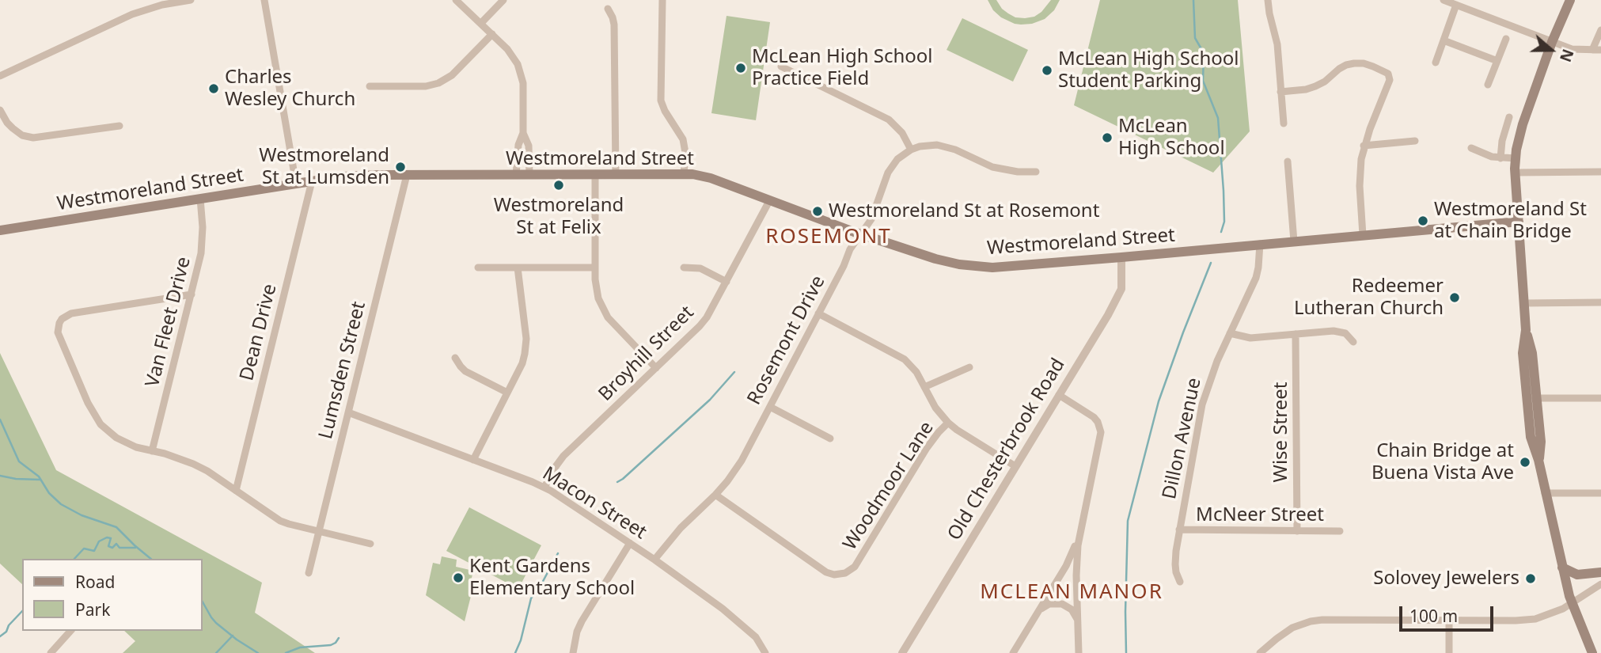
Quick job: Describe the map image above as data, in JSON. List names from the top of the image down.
{
  "streets": {
    "main road": ["Westmoreland Street"],
    "street": [
      "Van Fleet Drive",
      "Dean Drive",
      "Rosemont Drive",
      "Broyhill Street",
      "Lumsden Street",
      "Wise Street",
      "Dillon Avenue",
      "Old Chesterbrook Road",
      "Woodmoor Lane",
      "Macon Street",
      "McNeer Street"
    ]
  },
  "crossings": [
    ["Westmoreland Street", "Van Fleet Drive"],
    ["Westmoreland Street", "Dean Drive"],
    ["Westmoreland Street", "Rosemont Drive"],
    ["Westmoreland Street", "Broyhill Street"],
    ["Westmoreland Street", "Lumsden Street"],
    ["Westmoreland Street", "Dillon Avenue"],
    ["Westmoreland Street", "Old Chesterbrook Road"],
    ["Rosemont Drive", "Woodmoor Lane"],
    ["Rosemont Drive", "Macon Street"],
    ["Broyhill Street", "Macon Street"],
    ["Lumsden Street", "Macon Street"],
    ["Wise Street", "McNeer Street"],
    ["Dillon Avenue", "McNeer Street"]
  ],
  "districts": ["ROSEMONT", "MCLEAN MANOR"],
  "places": [
    "McLean High School Practice Field",
    "McLean High School Student Parking",
    "Charles Wesley Church",
    "McLean High School",
    "Westmoreland St at Lumsden",
    "Westmoreland St at Felix",
    "Westmoreland St at Rosemont",
    "Westmoreland St at Chain Bridge",
    "Redeemer Lutheran Church",
    "Chain Bridge at Buena Vista Ave",
    "Kent Gardens Elementary School",
    "Solovey Jewelers"
  ],
  "legend": ["Road", "Park"],
  "scale_bar": "100 m",
  "north": "right"
}
